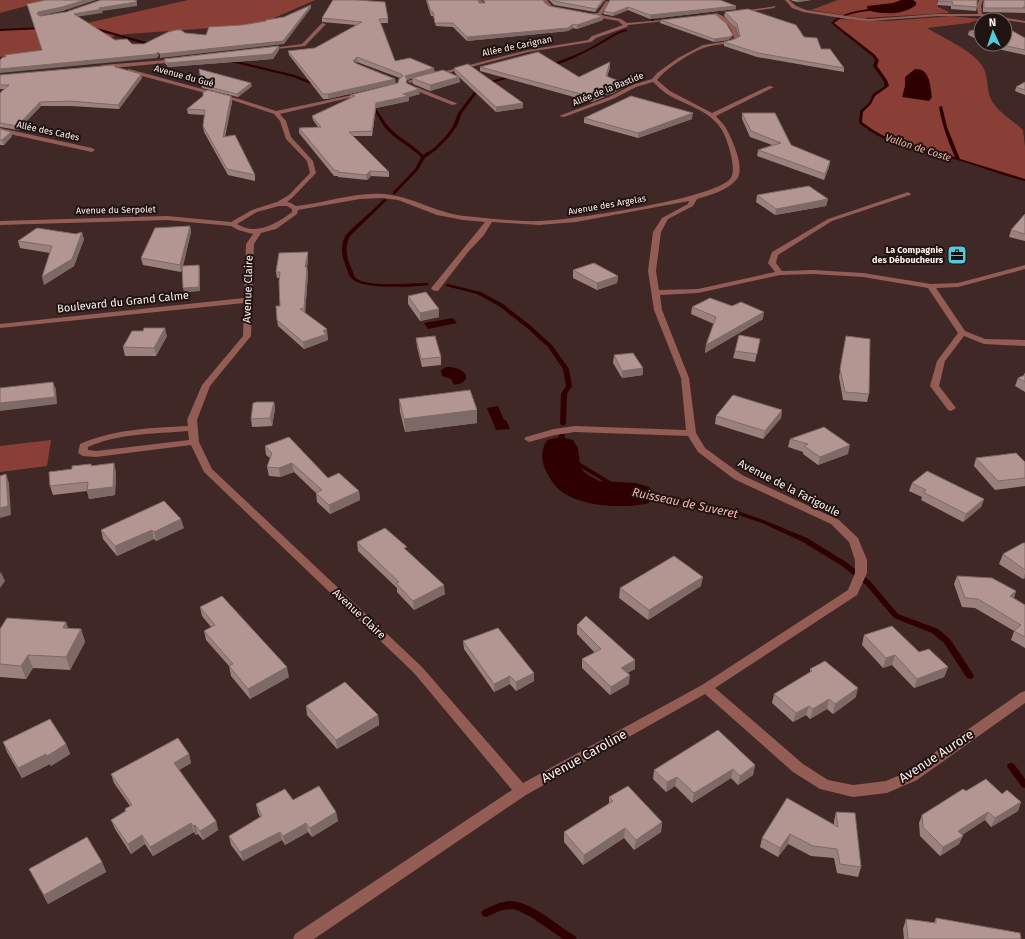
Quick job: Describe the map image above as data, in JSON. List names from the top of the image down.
{
  "streets": {
    "street": [
      "Allée de Carignan",
      "Avenue du Gué",
      "Allée de la Bastide",
      "Allée des Cades",
      "Avenue des Argelas",
      "Avenue du Serpolet",
      "Avenue Claire",
      "Boulevard du Grand Calme",
      "Avenue de la Farigoule",
      "Avenue Caroline",
      "Avenue Aurore"
    ]
  },
  "crossings": [
    ["Allée de la Bastide", "Avenue des Argelas"],
    ["Avenue des Argelas", "Avenue de la Farigoule"],
    ["Avenue du Serpolet", "Avenue Claire"],
    ["Avenue Claire", "Boulevard du Grand Calme"],
    ["Avenue Claire", "Avenue Caroline"],
    ["Avenue de la Farigoule", "Avenue Caroline"],
    ["Avenue Caroline", "Avenue Aurore"]
  ],
  "water": ["Vallon de Coste", "Ruisseau de Suveret"],
  "places": {
    "office": ["La Compagnie des Déboucheurs"]
  },
  "north": "top"
}
